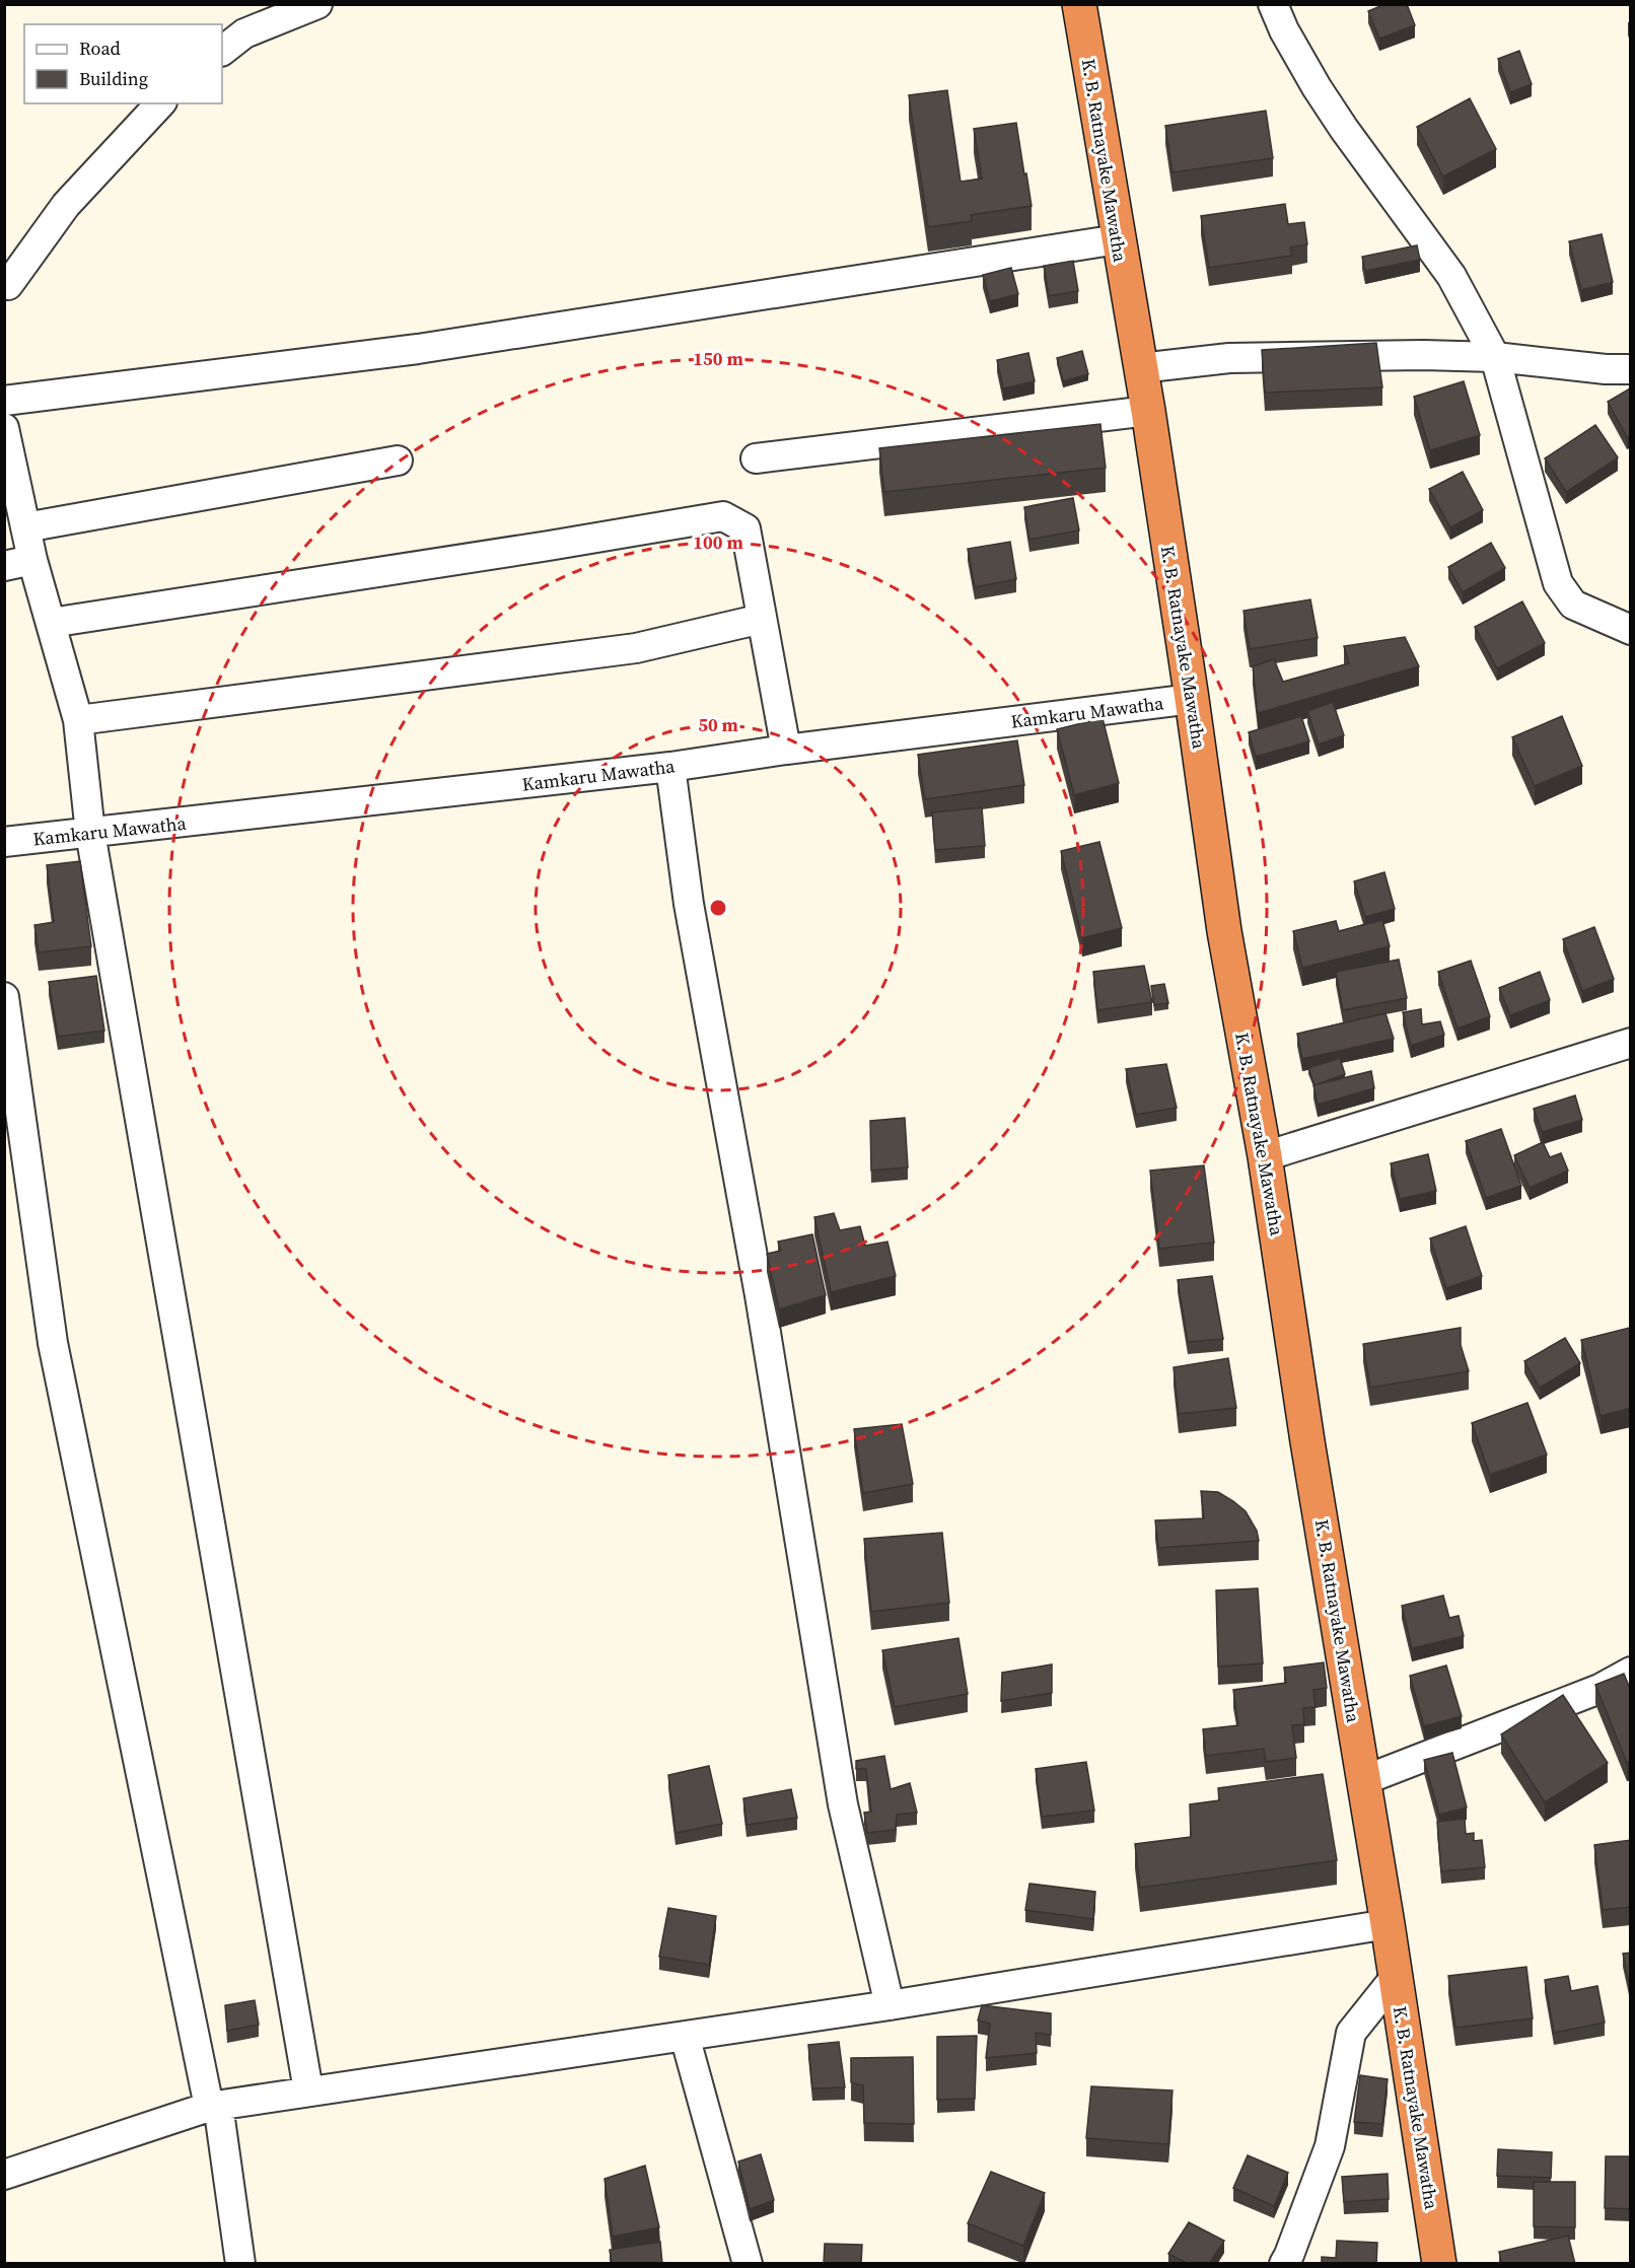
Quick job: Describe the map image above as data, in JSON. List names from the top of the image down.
{
  "streets": {
    "highway": ["K. B. Ratnayake Mawatha"],
    "street": ["Kamkaru Mawatha"]
  },
  "crossings": [
    ["K. B. Ratnayake Mawatha", "Kamkaru Mawatha"]
  ],
  "legend": ["Road", "Building"],
  "rings": ["150 m", "100 m", "50 m"]
}
